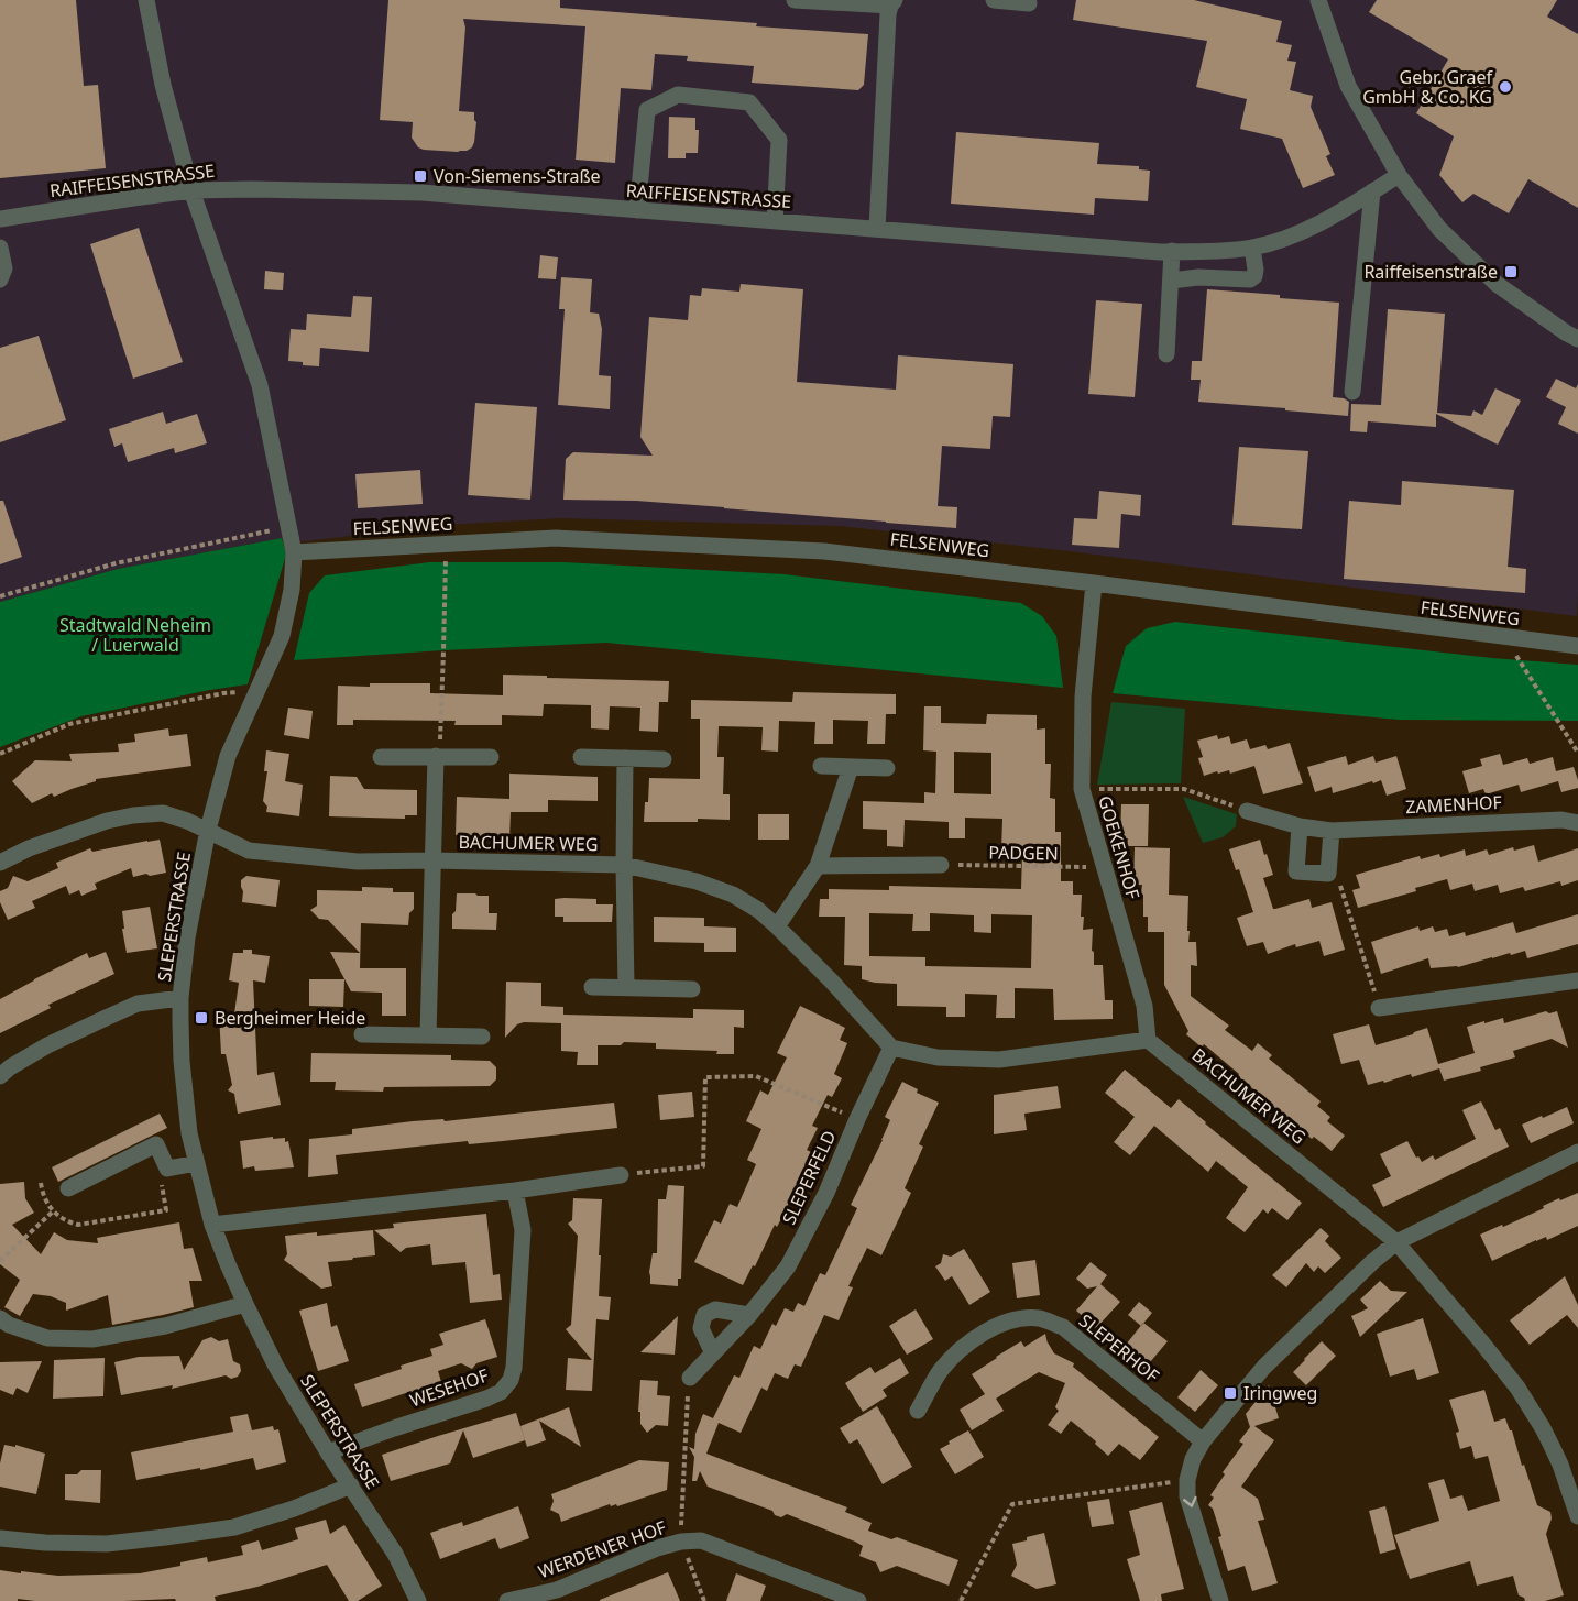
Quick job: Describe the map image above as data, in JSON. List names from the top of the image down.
{
  "streets": {
    "street": [
      "RAIFFEISENSTRASSE",
      "FELSENWEG",
      "ZAMENHOF",
      "BACHUMER WEG",
      "GOEKENHOF",
      "SLEPERSTRASSE",
      "SLEPERFELD",
      "SLEPERHOF",
      "WESEHOF",
      "WERDENER HOF"
    ],
    "path": ["PADGEN"]
  },
  "crossings": [
    ["FELSENWEG", "GOEKENHOF"],
    ["FELSENWEG", "SLEPERSTRASSE"],
    ["BACHUMER WEG", "GOEKENHOF"],
    ["BACHUMER WEG", "SLEPERSTRASSE"],
    ["BACHUMER WEG", "SLEPERFELD"],
    ["GOEKENHOF", "PADGEN"],
    ["SLEPERSTRASSE", "WESEHOF"]
  ],
  "parks": ["Stadtwald Neheim / Luerwald"],
  "places": {
    "other": ["Gebr. Graef GmbH & Co. KG"],
    "transit": [
      "Von-Siemens-Straße",
      "Raiffeisenstraße",
      "Bergheimer Heide",
      "Iringweg"
    ]
  }
}
